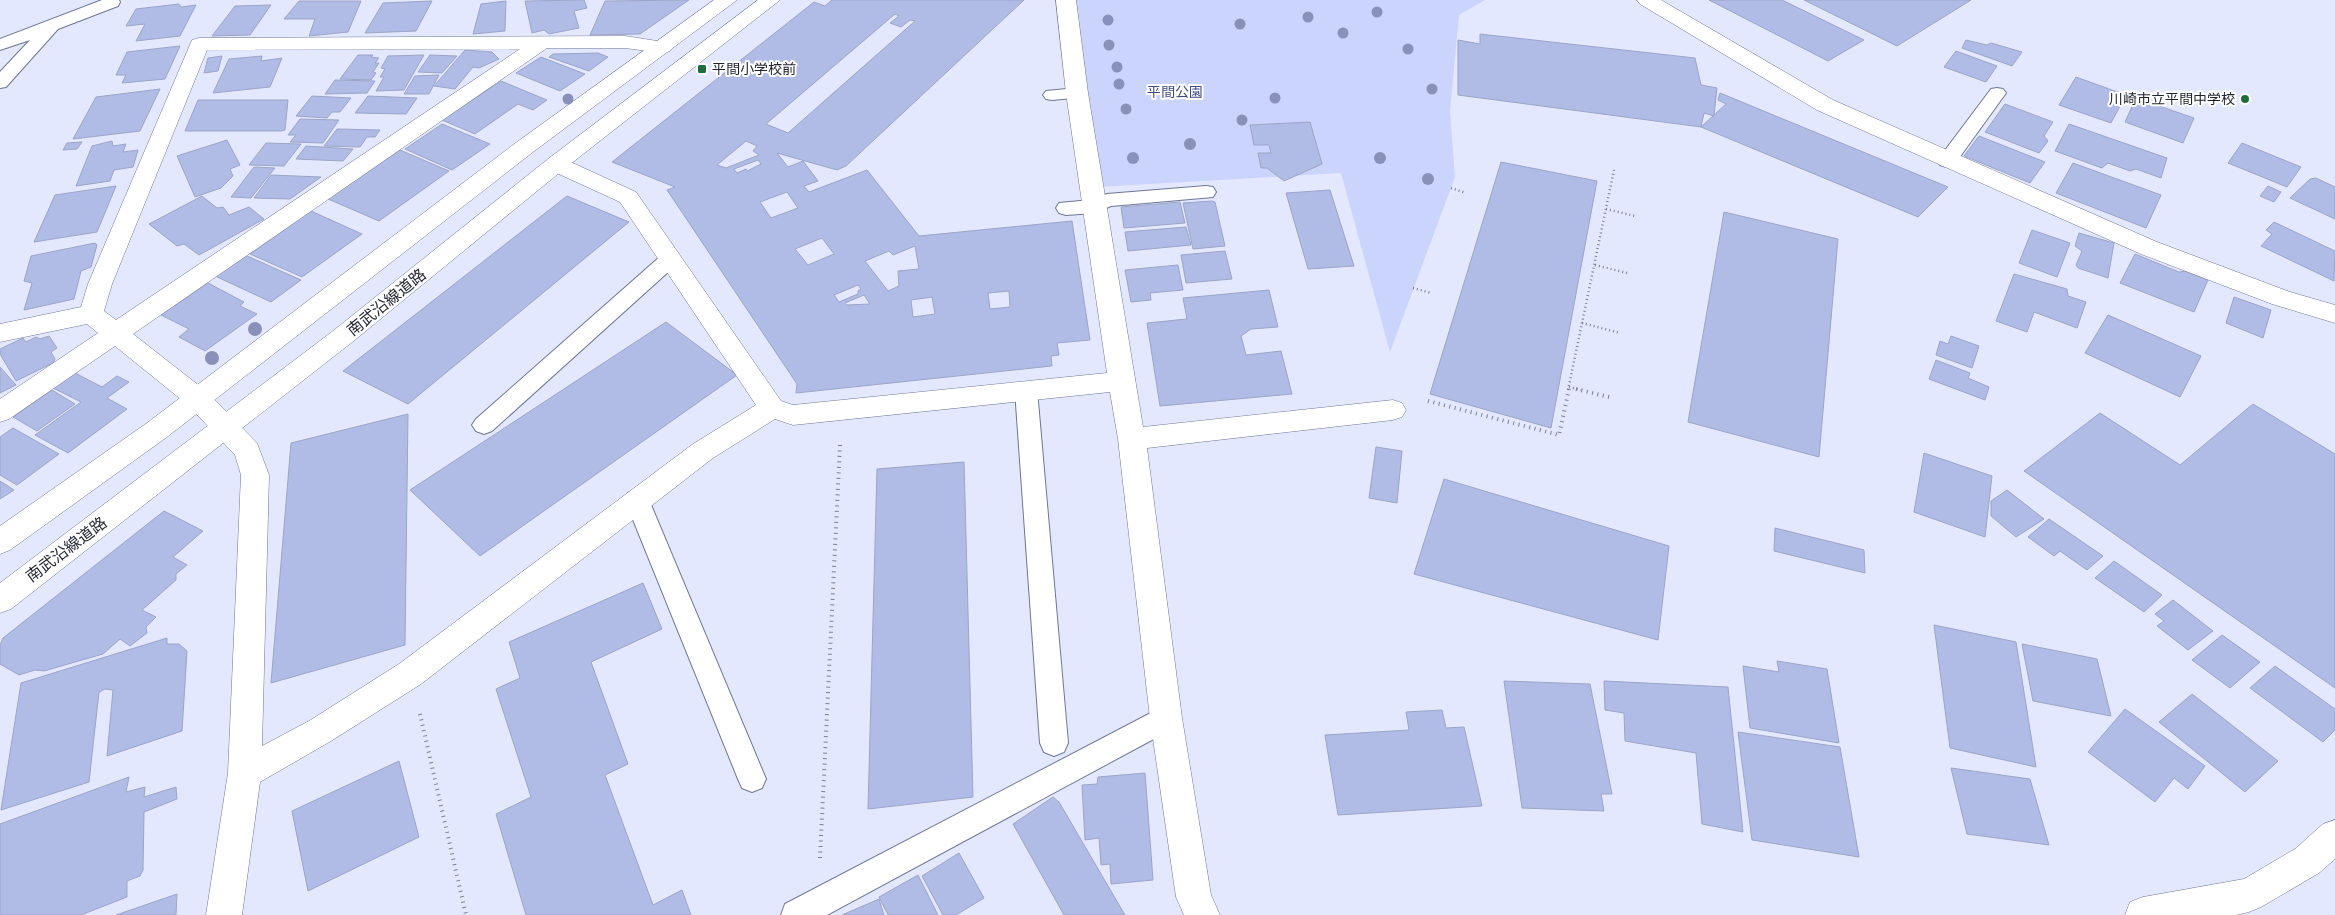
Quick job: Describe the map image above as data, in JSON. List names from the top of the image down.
{
  "streets": {
    "street": ["南武沿線道路"]
  },
  "parks": ["平間公園"],
  "places": {
    "transit": ["平間小学校前"],
    "other": ["川崎市立平間中学校"]
  }
}
